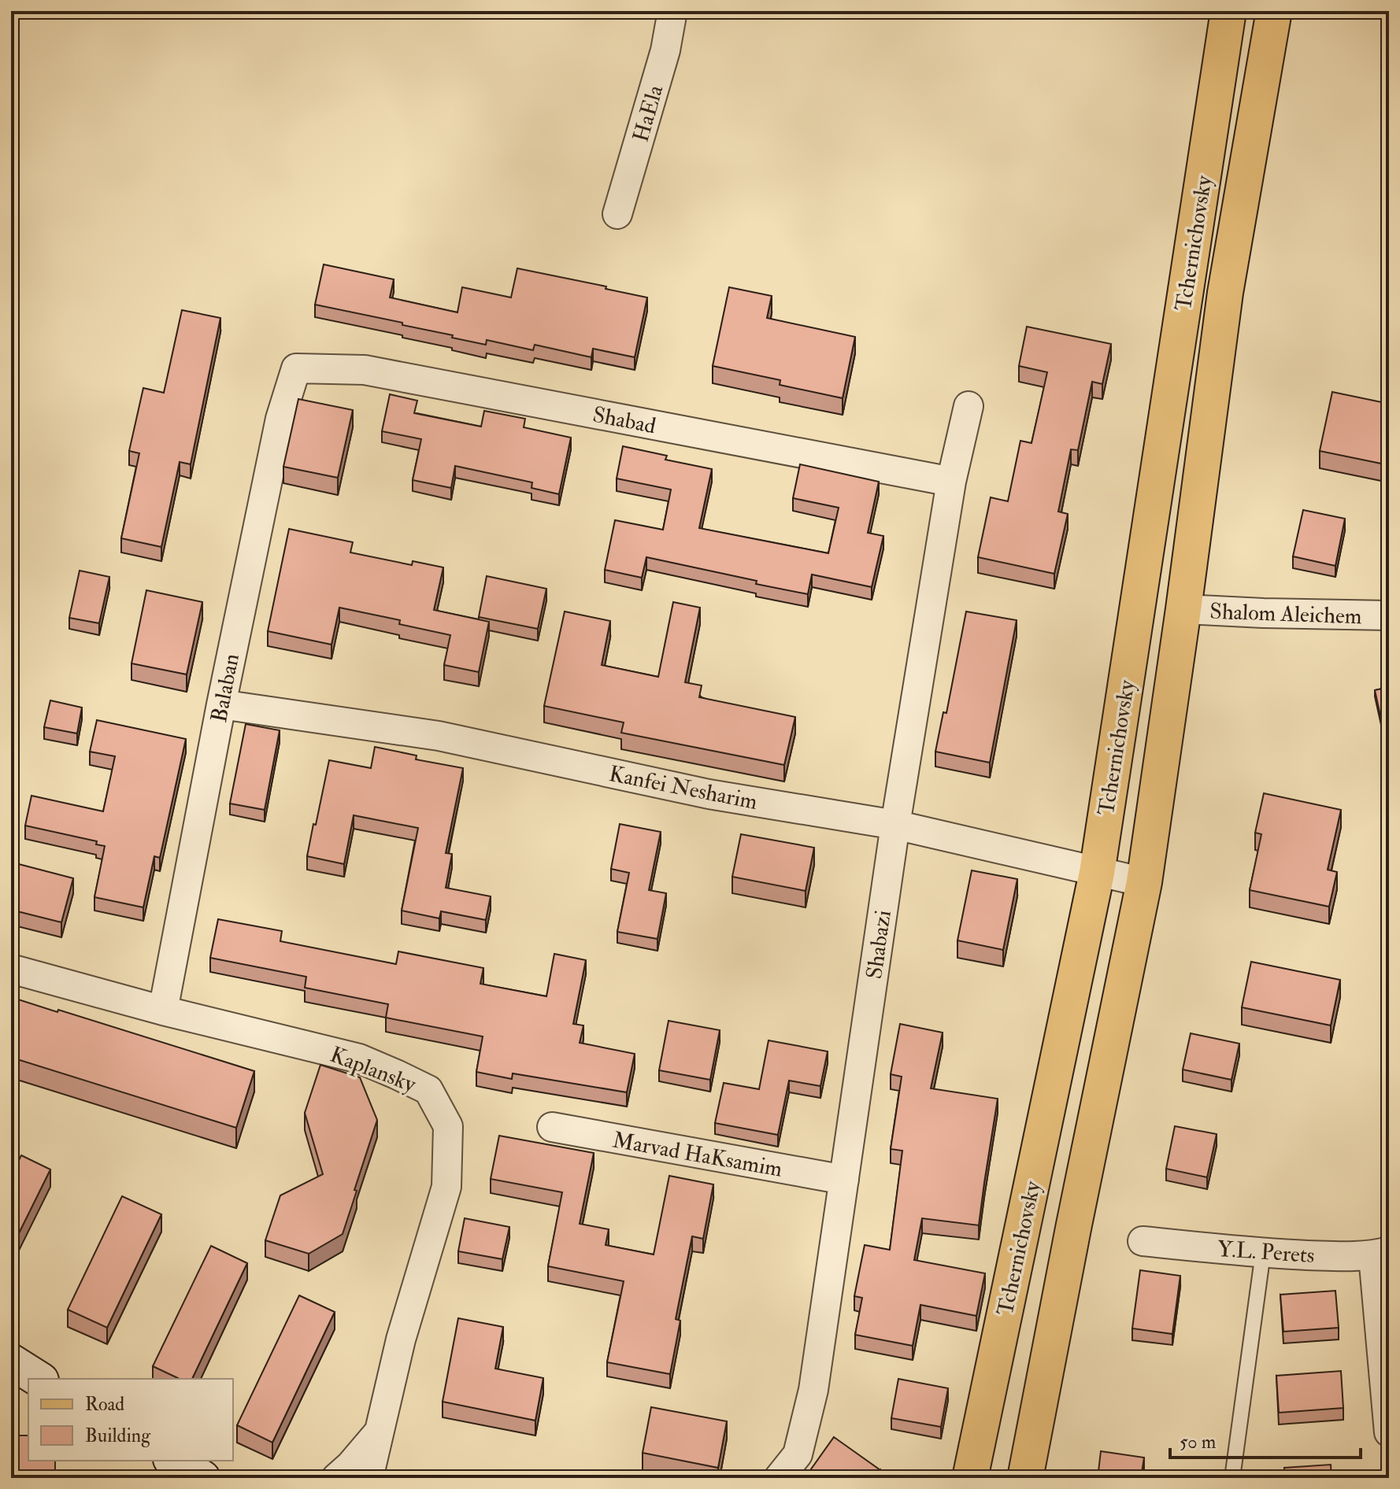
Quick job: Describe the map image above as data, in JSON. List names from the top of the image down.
{
  "streets": {
    "main road": ["Tchernichovsky"],
    "street": [
      "HaEla",
      "Shabad",
      "Shalom Aleichem",
      "Balaban",
      "Kanfei Nesharim",
      "Shabazi",
      "Kaplansky",
      "Marvad HaKsamim",
      "Y.L. Perets"
    ]
  },
  "crossings": [
    ["Tchernichovsky", "Shalom Aleichem"],
    ["Tchernichovsky", "Kanfei Nesharim"],
    ["Shabad", "Balaban"],
    ["Shabad", "Shabazi"],
    ["Balaban", "Kanfei Nesharim"],
    ["Balaban", "Kaplansky"],
    ["Kanfei Nesharim", "Shabazi"],
    ["Shabazi", "Marvad HaKsamim"]
  ],
  "legend": ["Road", "Building"],
  "scale_bar": "50 m"
}
